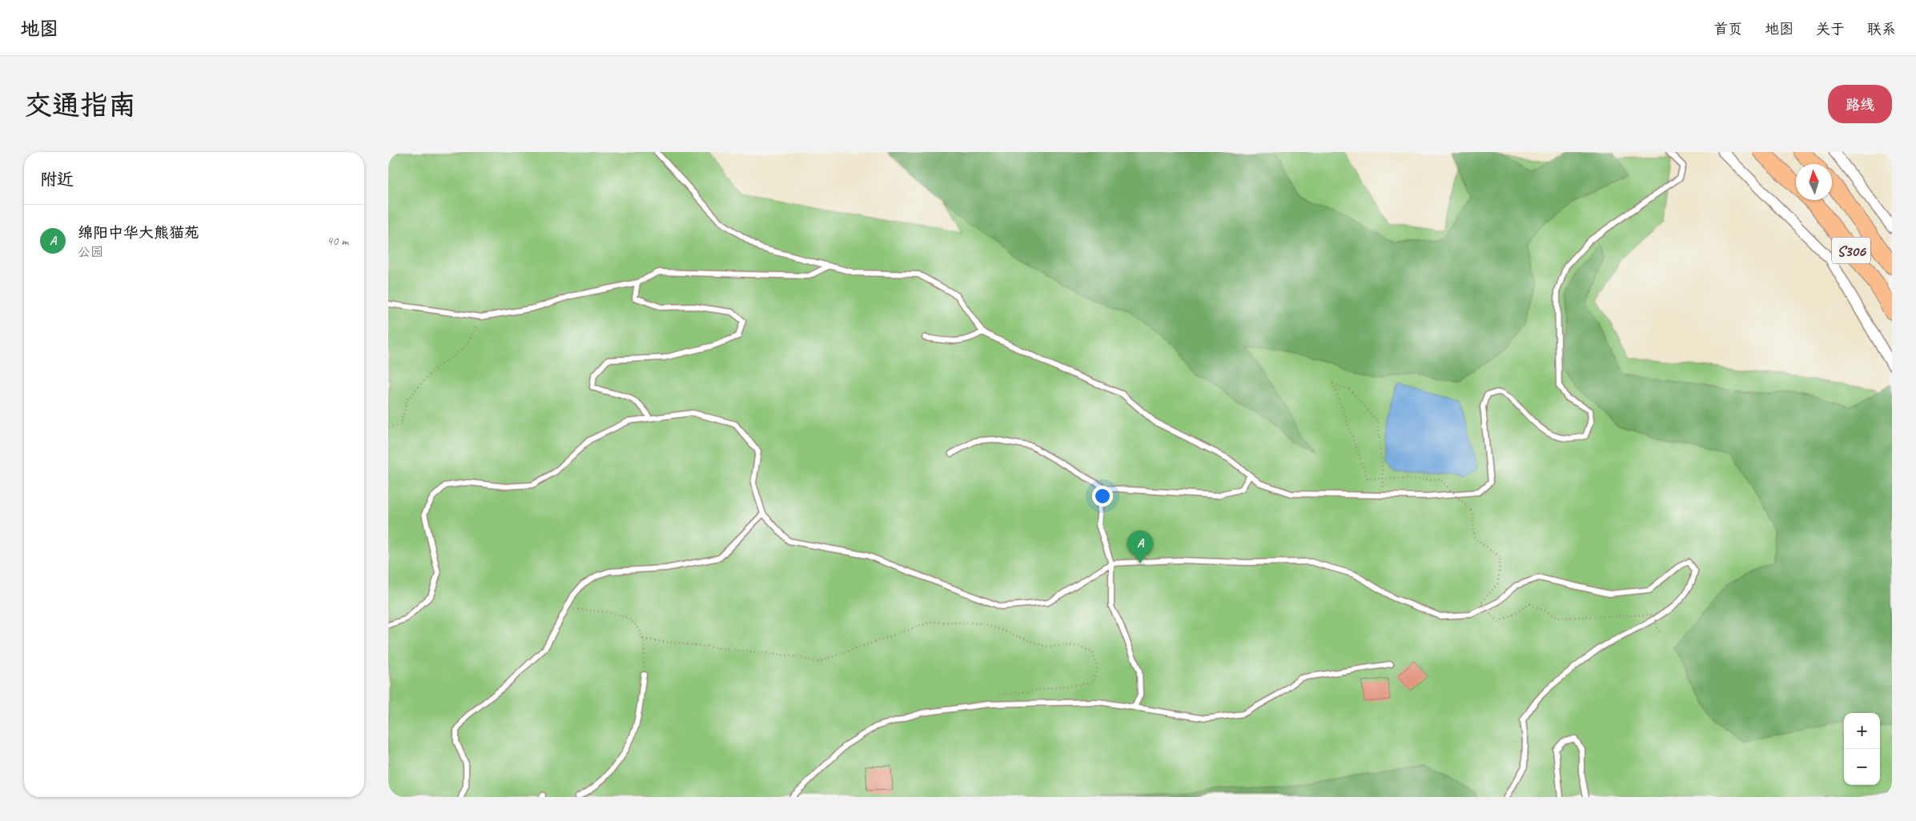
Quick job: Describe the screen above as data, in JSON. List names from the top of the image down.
{
  "streets": {
    "main road": ["S306"]
  },
  "north": "top",
  "page": {
    "header": "地图",
    "nav": [
      "首页",
      "地图",
      "关于",
      "联系"
    ],
    "buttons": "路线",
    "title": "交通指南",
    "heading": "附近",
    "list": [
      {
        "mark": "A",
        "name": "绵阳中华大熊猫苑",
        "note": "公园",
        "value": "40 m"
      }
    ],
    "pins": "A",
    "map_buttons": ["+", "−"]
  }
}
